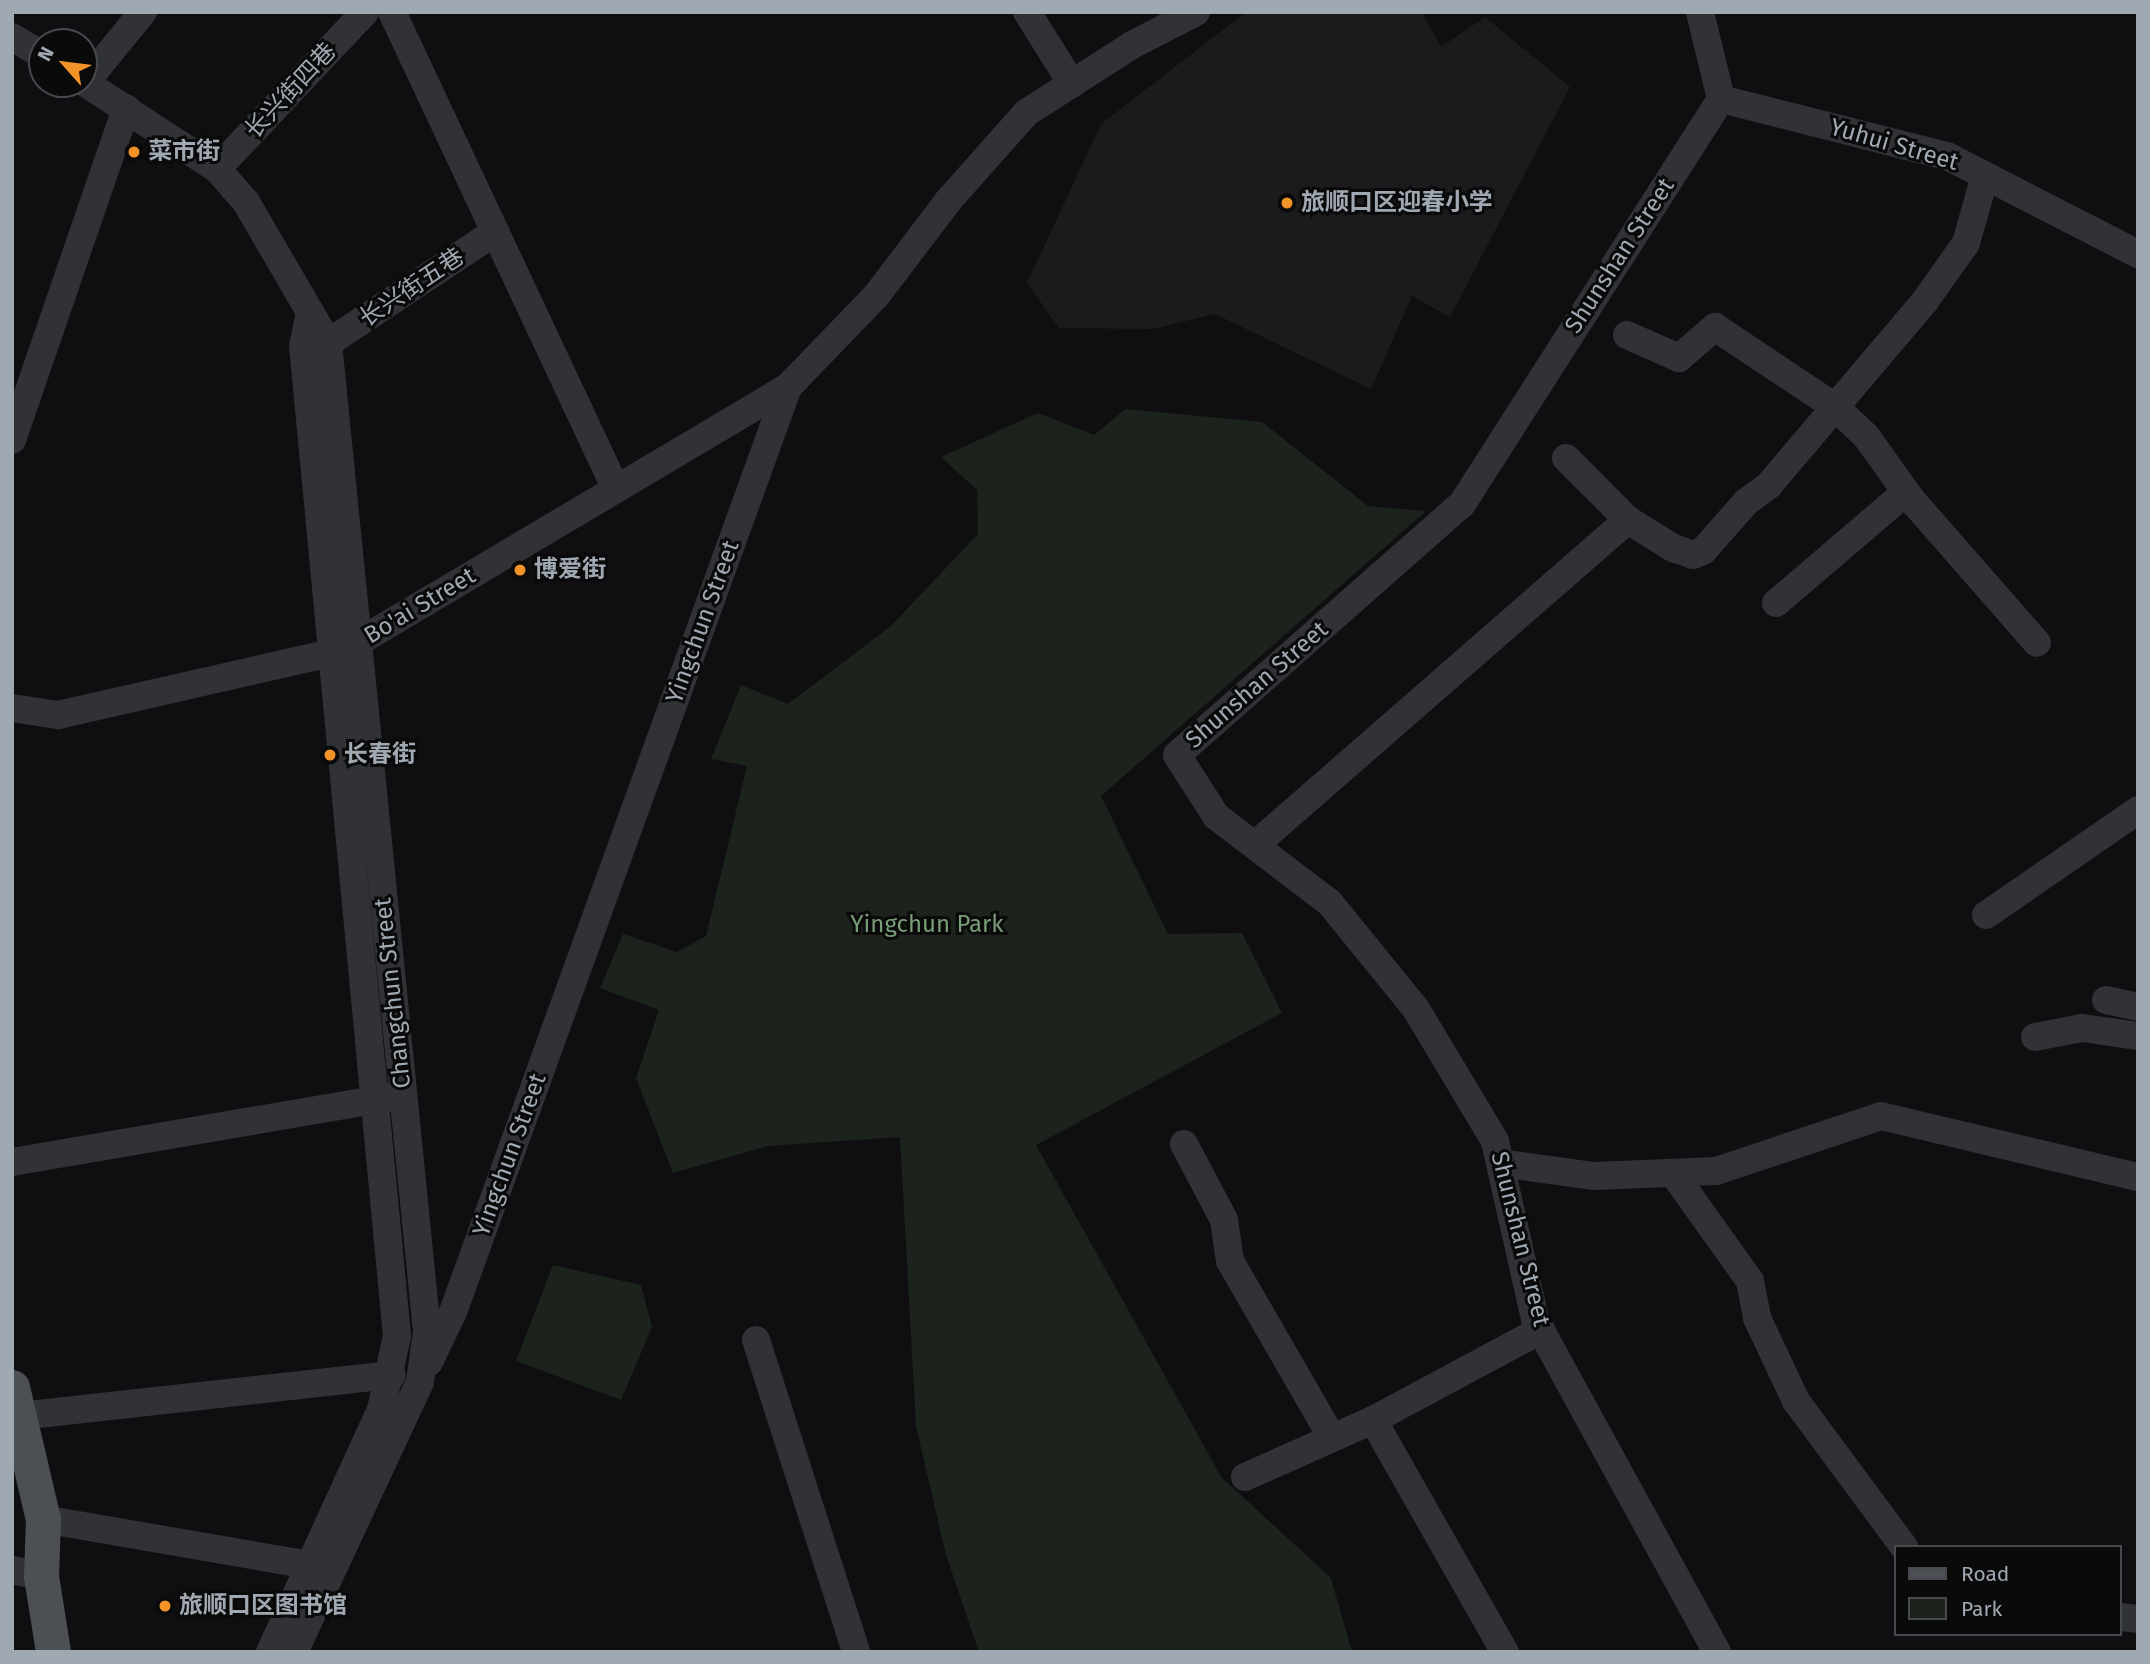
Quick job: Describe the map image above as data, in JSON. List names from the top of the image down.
{
  "streets": {
    "street": [
      "长兴街四巷",
      "Yuhui Street",
      "Shunshan Street",
      "长兴街五巷",
      "Bo'ai Street",
      "Yingchun Street",
      "Changchun Street"
    ]
  },
  "crossings": [
    ["长兴街四巷", "Changchun Street"],
    ["Yuhui Street", "Shunshan Street"],
    ["长兴街五巷", "Changchun Street"],
    ["Bo'ai Street", "Yingchun Street"],
    ["Bo'ai Street", "Changchun Street"],
    ["Yingchun Street", "Changchun Street"]
  ],
  "parks": ["Yingchun Park"],
  "places": [
    "菜市街",
    "旅顺口区迎春小学",
    "博爱街",
    "长春街",
    "旅顺口区图书馆"
  ],
  "legend": ["Road", "Park"],
  "north": "top left"
}
